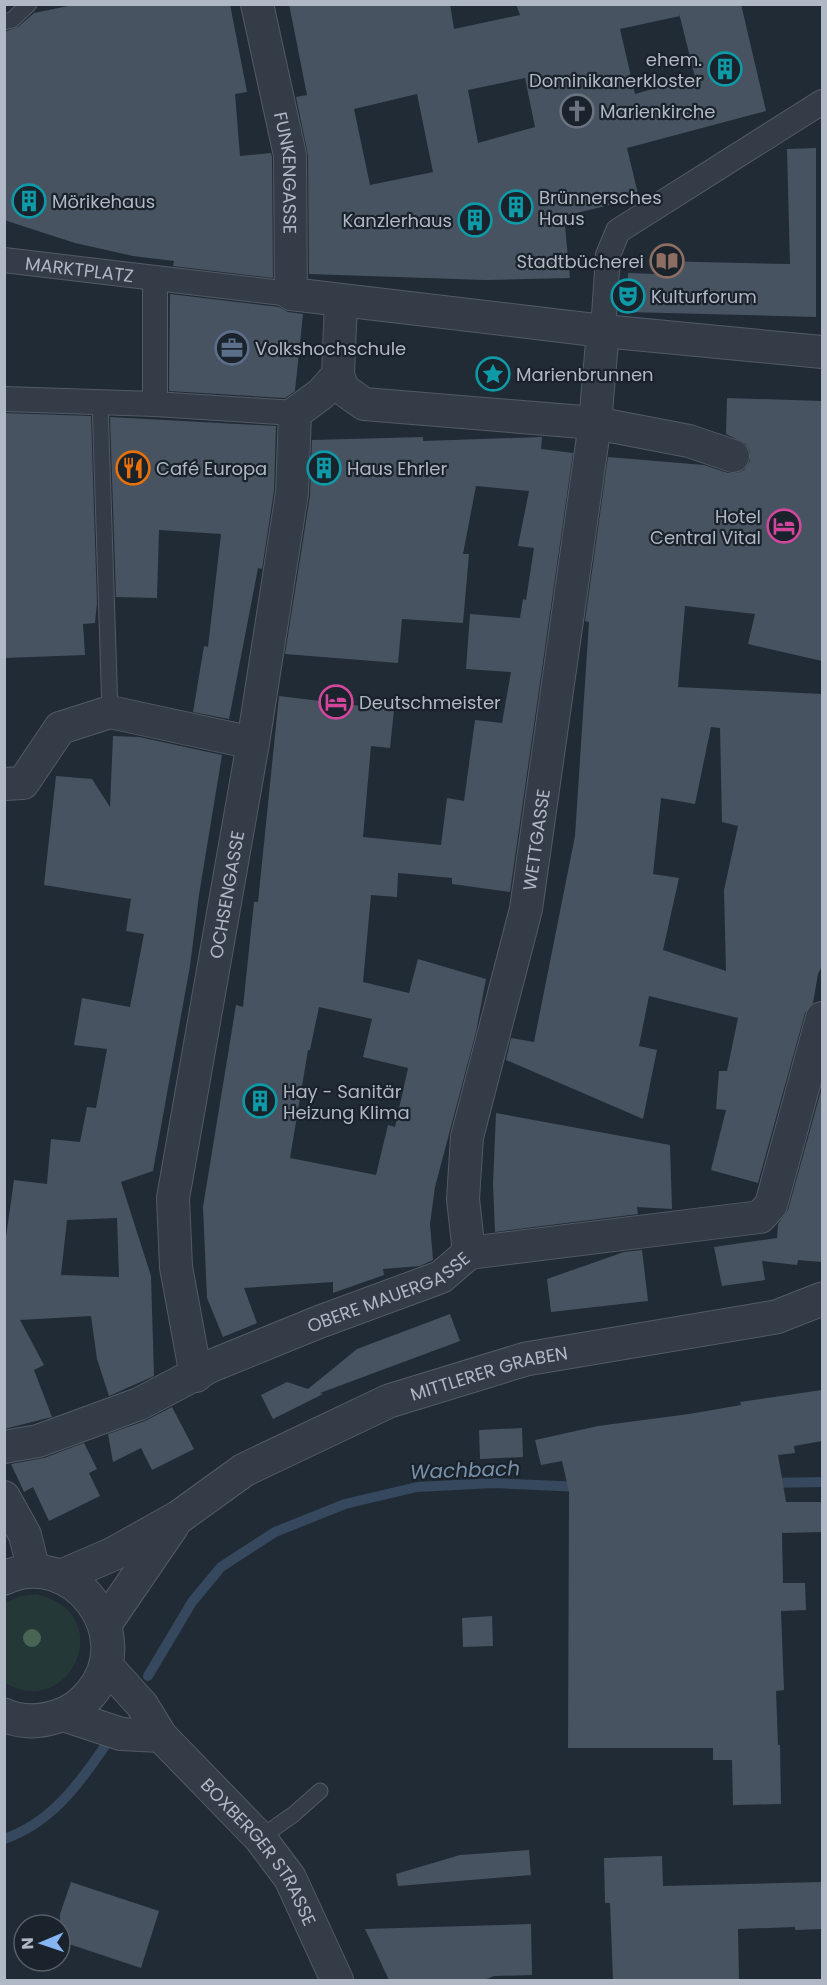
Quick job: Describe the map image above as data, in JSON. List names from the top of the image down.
{
  "streets": {
    "street": [
      "FUNKENGASSE",
      "MARKTPLATZ",
      "WETTGASSE",
      "OCHSENGASSE",
      "OBERE MAUERGASSE",
      "MITTLERER GRABEN",
      "BOXBERGER STRASSE"
    ]
  },
  "crossings": [
    ["FUNKENGASSE", "MARKTPLATZ"],
    ["WETTGASSE", "OBERE MAUERGASSE"],
    ["OCHSENGASSE", "OBERE MAUERGASSE"]
  ],
  "water": ["Wachbach"],
  "places": {
    "building": [
      "ehem. Dominikanerkloster",
      "Mörikehaus",
      "Brünnersches Haus",
      "Kanzlerhaus",
      "Haus Ehrler",
      "Hay - Sanitär Heizung Klima"
    ],
    "church": ["Marienkirche"],
    "library": ["Stadtbücherei"],
    "theatre": ["Kulturforum"],
    "office": ["Volkshochschule"],
    "place": ["Marienbrunnen"],
    "restaurant": ["Café Europa"],
    "hotel": ["Hotel Central Vital", "Deutschmeister"]
  },
  "north": "left"
}
